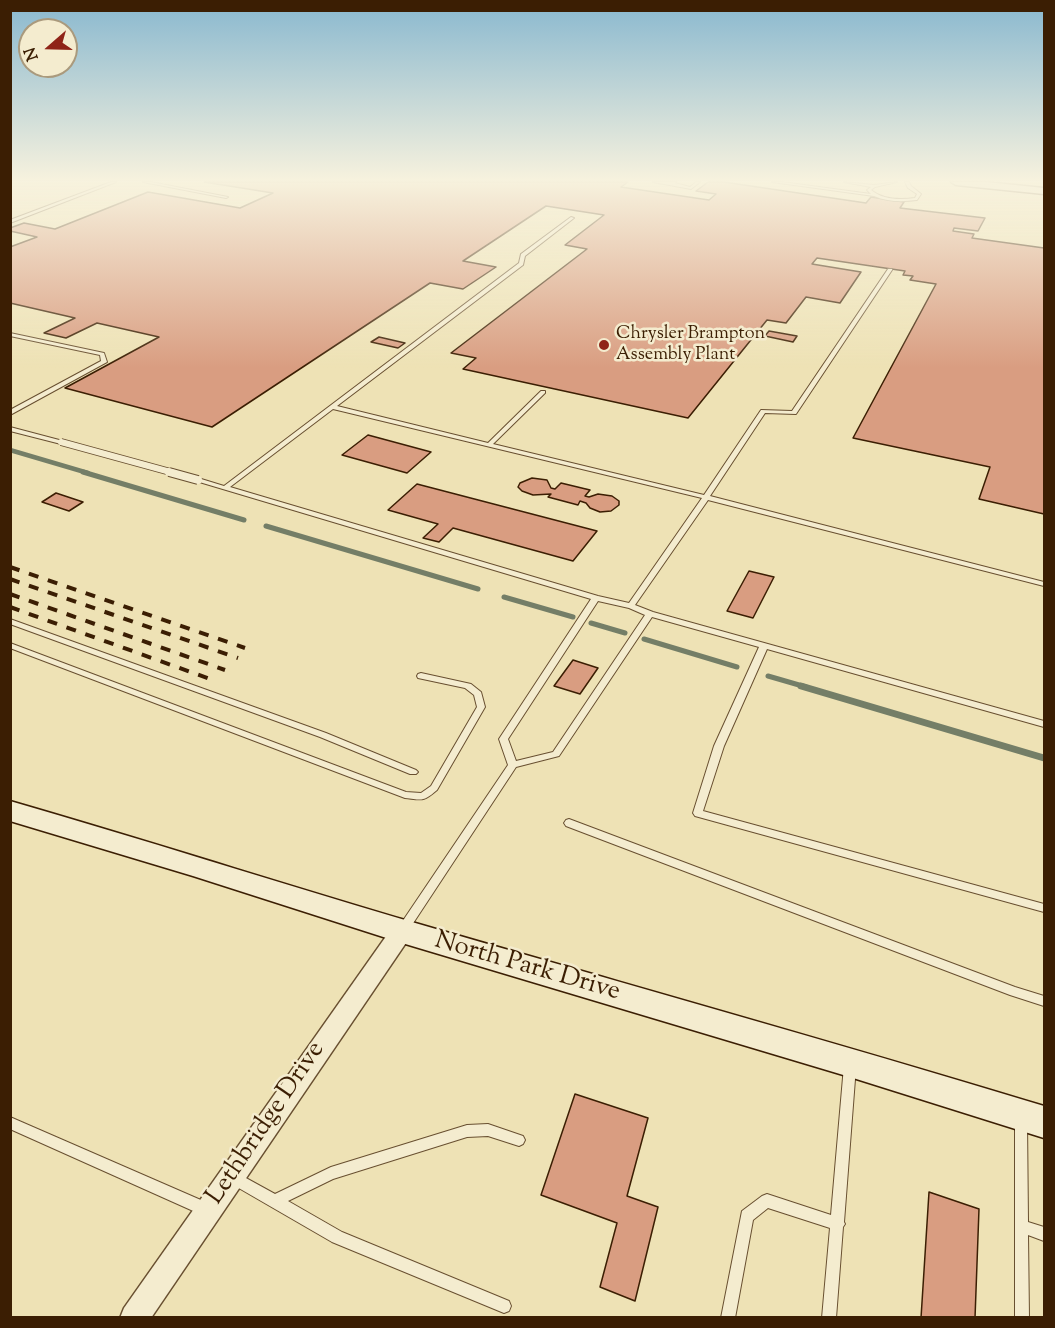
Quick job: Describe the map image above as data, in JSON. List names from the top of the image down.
{
  "streets": {
    "main road": ["North Park Drive"],
    "street": ["Lethbridge Drive"]
  },
  "crossings": [
    ["North Park Drive", "Lethbridge Drive"]
  ],
  "places": ["Chrysler Brampton Assembly Plant"],
  "north": "left"
}
